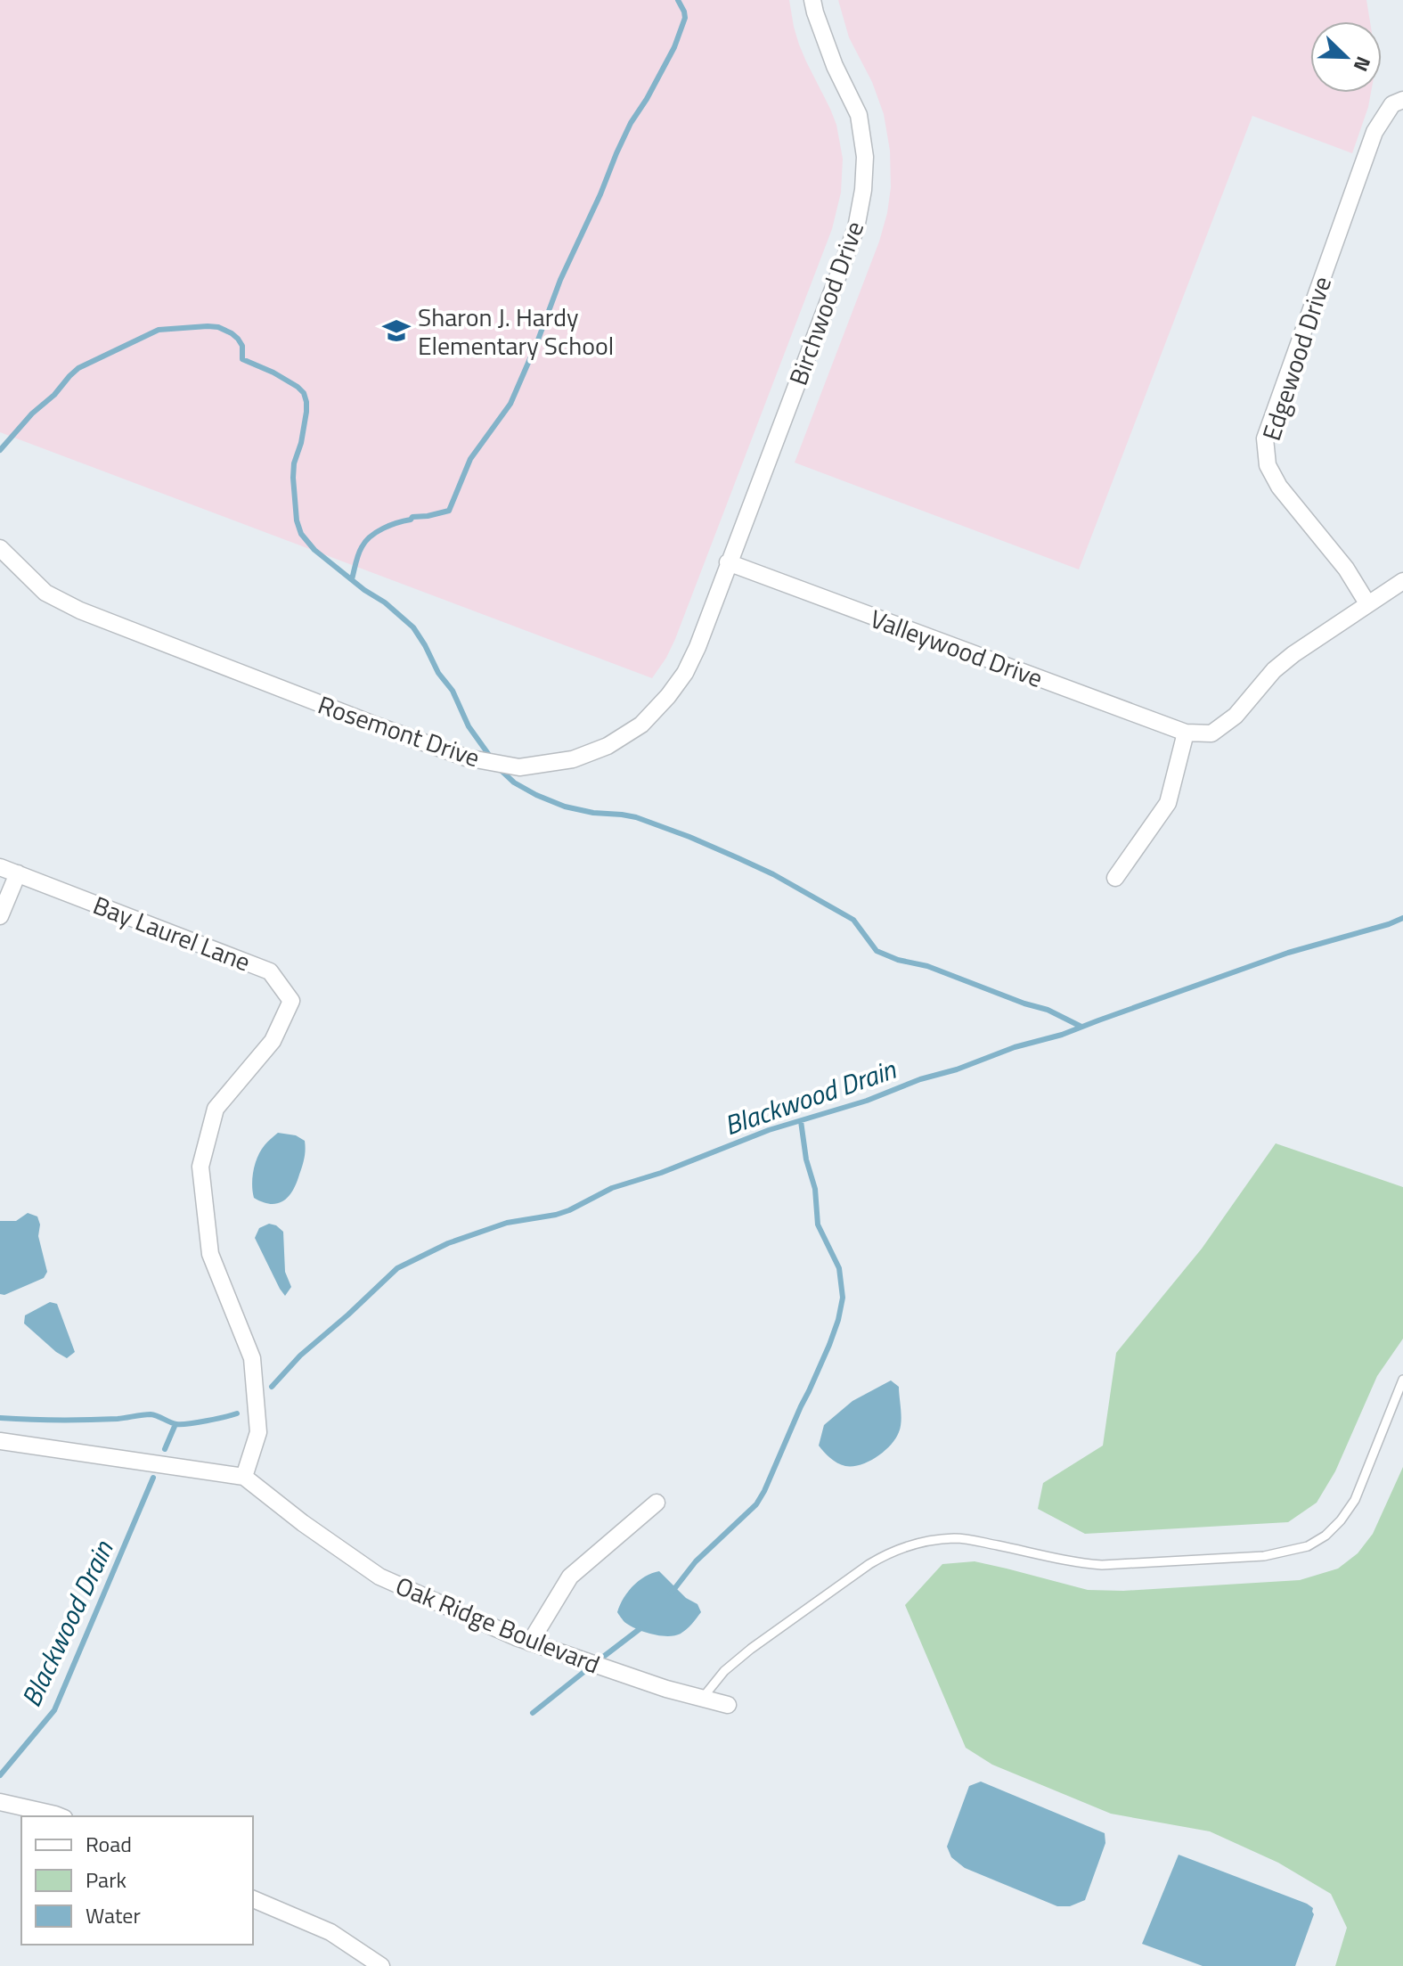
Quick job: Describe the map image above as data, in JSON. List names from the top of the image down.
{
  "streets": {
    "street": [
      "Birchwood Drive",
      "Edgewood Drive",
      "Valleywood Drive",
      "Rosemont Drive",
      "Bay Laurel Lane",
      "Oak Ridge Boulevard"
    ]
  },
  "crossings": [
    ["Birchwood Drive", "Valleywood Drive"],
    ["Birchwood Drive", "Rosemont Drive"],
    ["Edgewood Drive", "Valleywood Drive"],
    ["Valleywood Drive", "Rosemont Drive"],
    ["Bay Laurel Lane", "Oak Ridge Boulevard"]
  ],
  "water": ["Blackwood Drain"],
  "places": {
    "school or university": ["Sharon J. Hardy Elementary School"]
  },
  "legend": ["Road", "Park", "Water"],
  "north": "bottom right"
}
